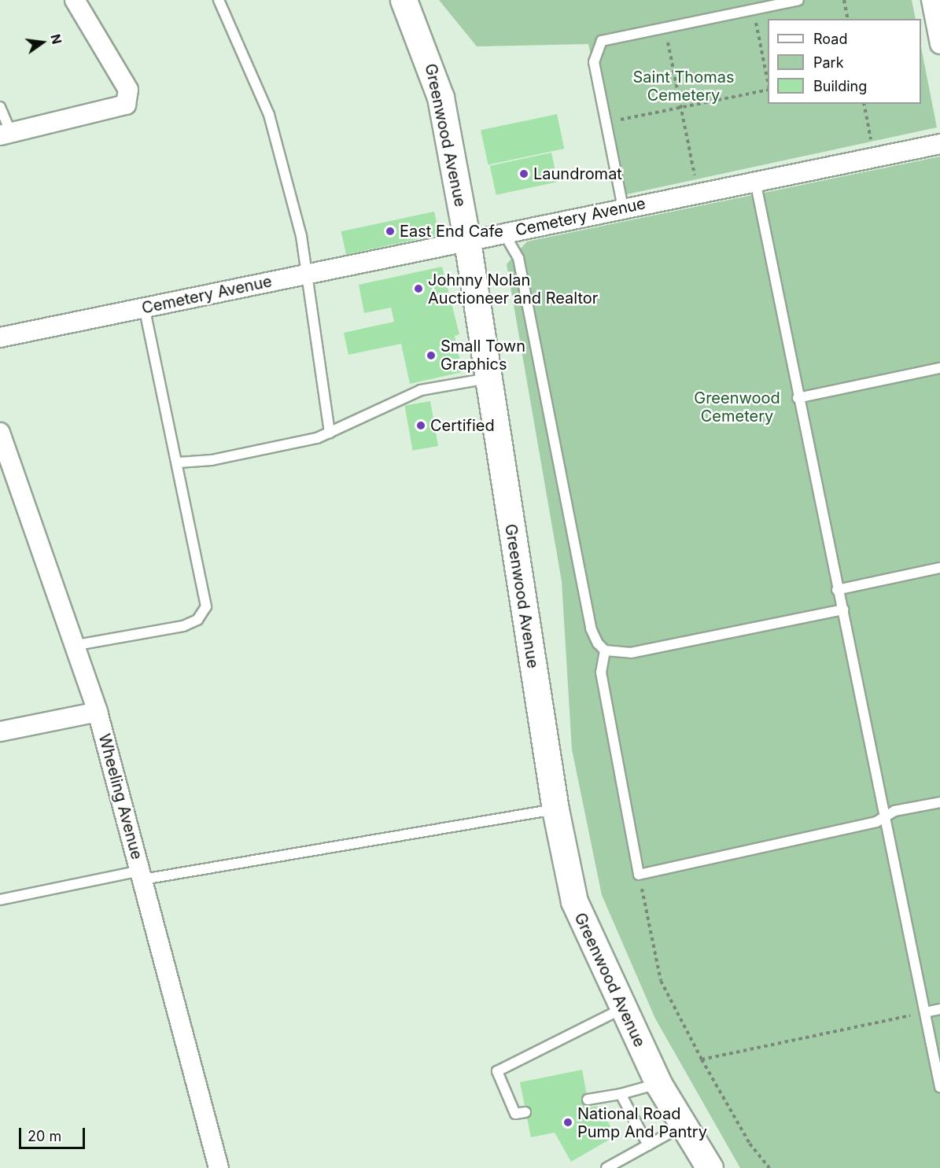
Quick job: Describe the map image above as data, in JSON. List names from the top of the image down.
{
  "streets": {
    "main road": ["Greenwood Avenue"],
    "street": ["Cemetery Avenue", "Wheeling Avenue"]
  },
  "crossings": [
    ["Greenwood Avenue", "Cemetery Avenue"]
  ],
  "parks": ["Saint Thomas Cemetery", "Greenwood Cemetery"],
  "places": [
    "Laundromat",
    "East End Cafe",
    "Johnny Nolan Auctioneer and Realtor",
    "Small Town Graphics",
    "Certified",
    "National Road Pump And Pantry"
  ],
  "legend": ["Road", "Park", "Building"],
  "scale_bar": "20 m",
  "north": "right"
}
